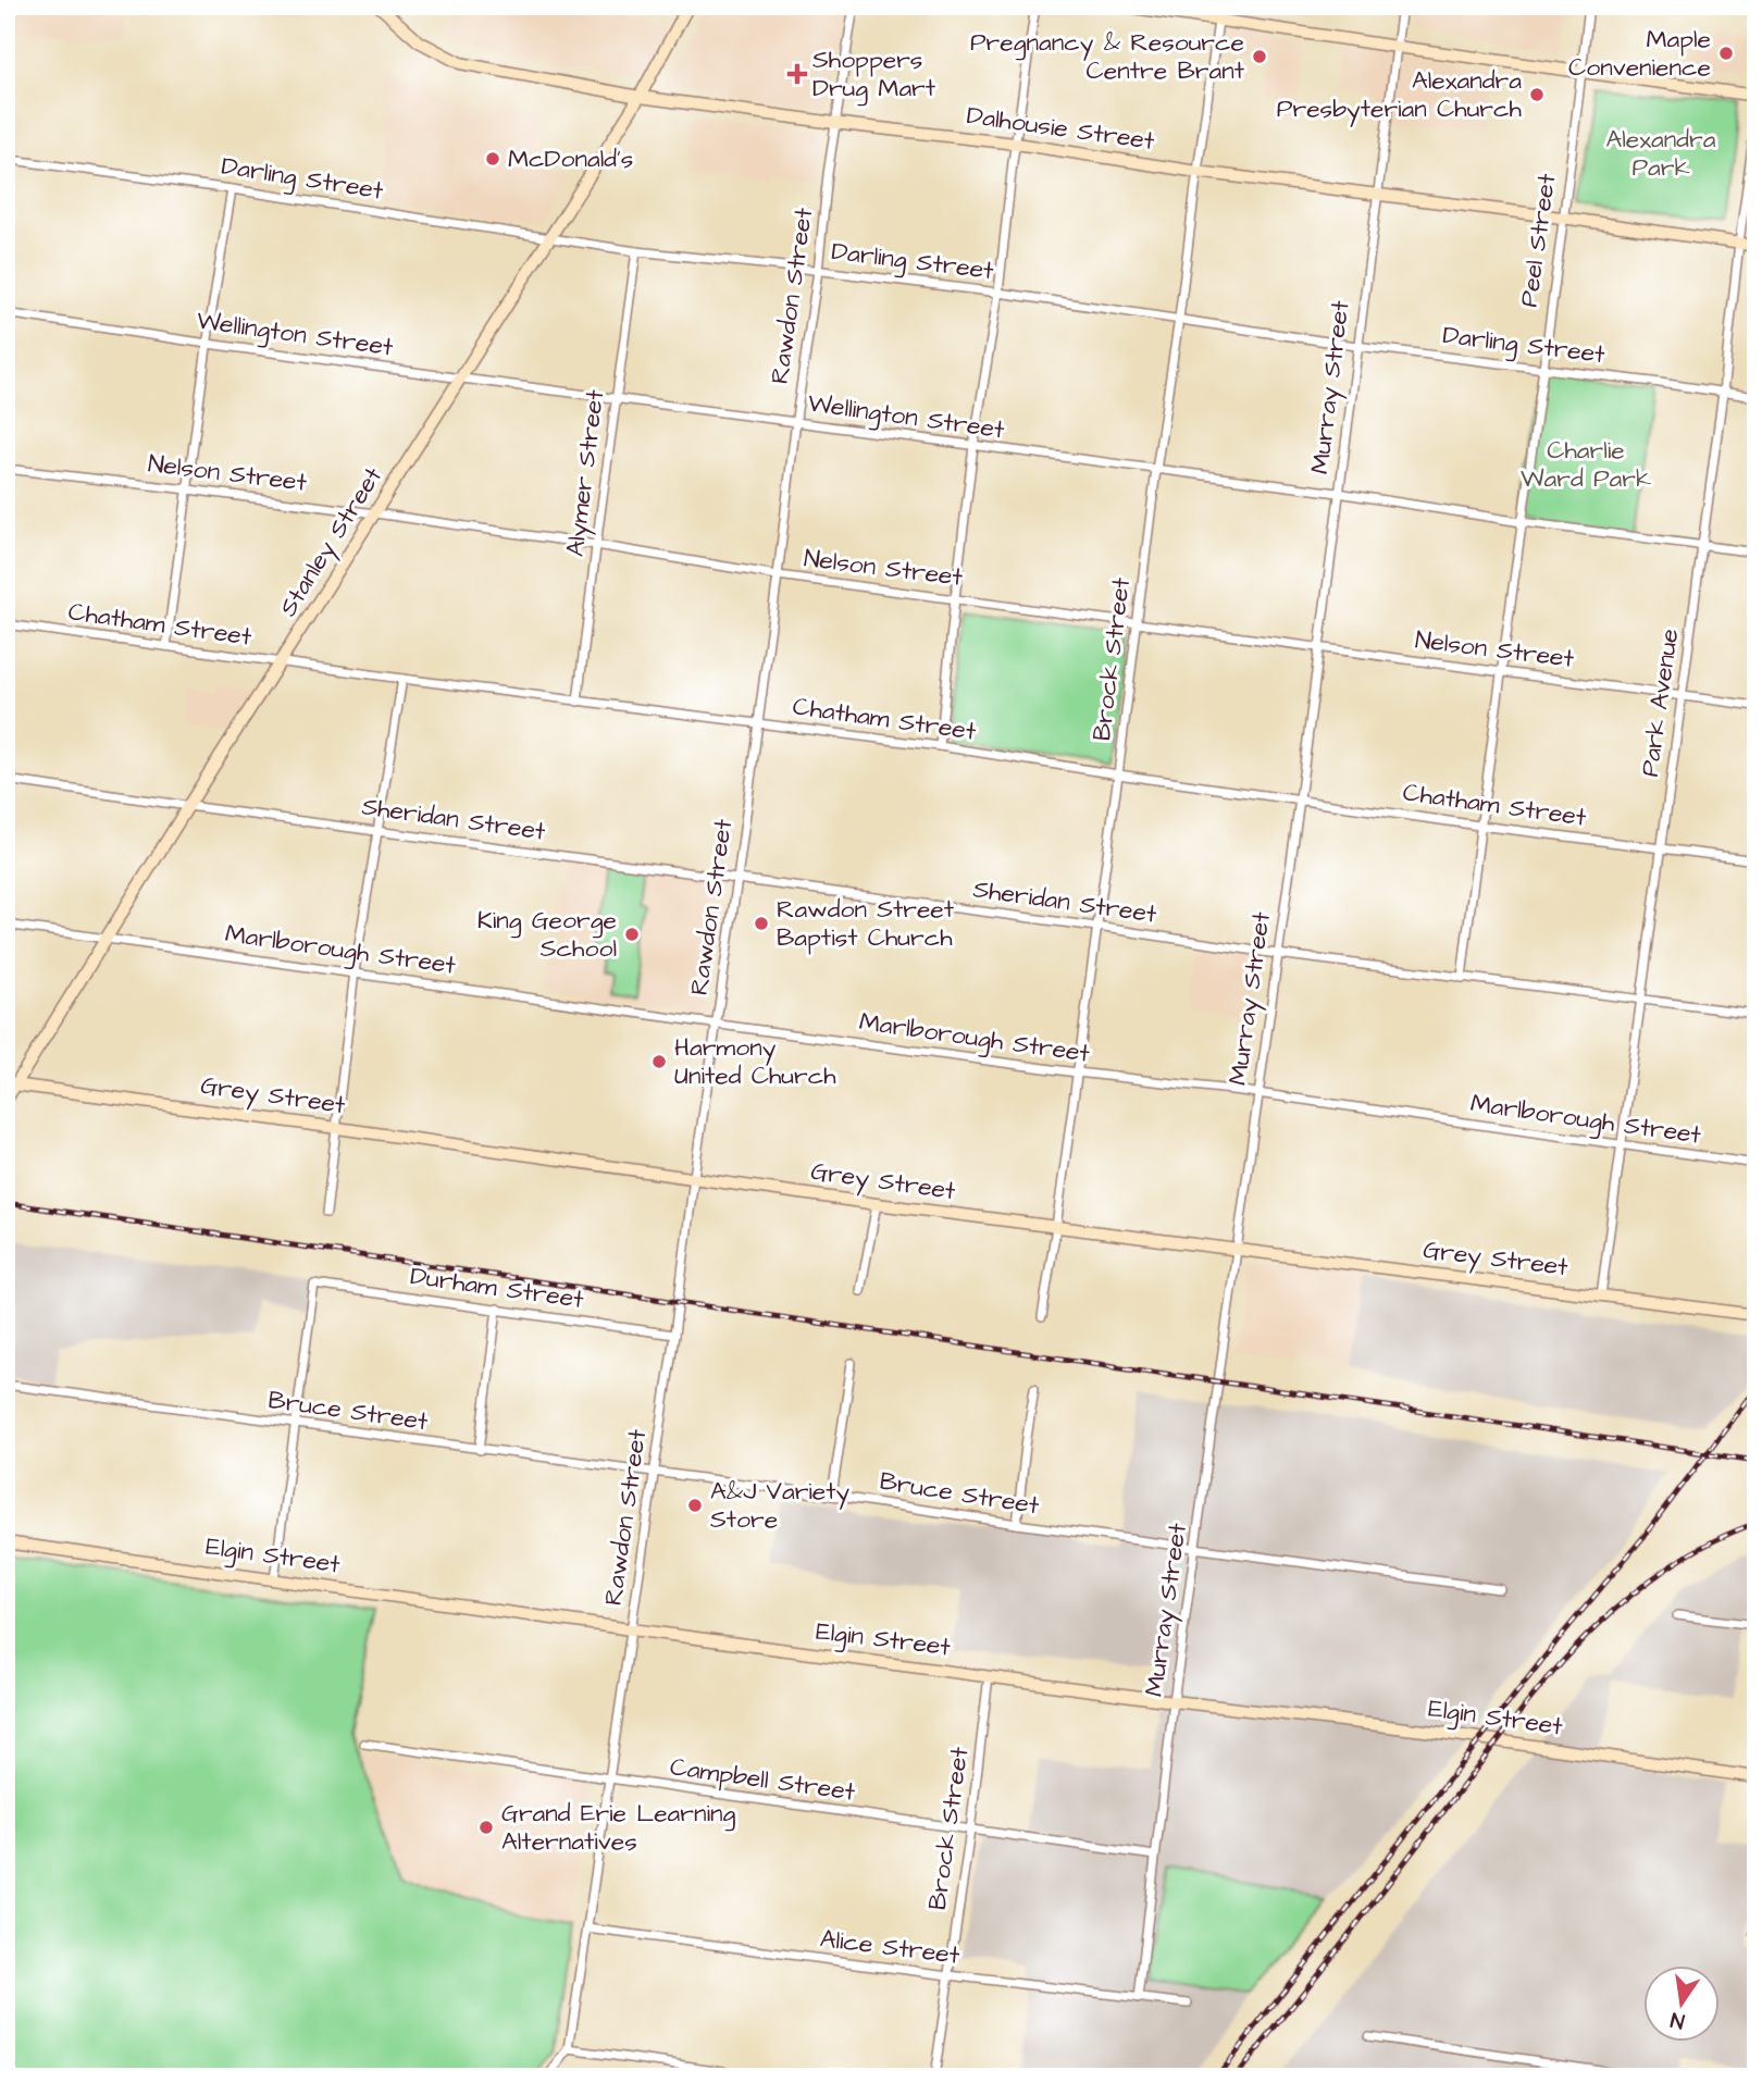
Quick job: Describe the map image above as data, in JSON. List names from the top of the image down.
{
  "streets": {
    "main road": [
      "Dalhousie Street",
      "Stanley Street",
      "Grey Street",
      "Elgin Street"
    ],
    "street": [
      "Darling Street",
      "Peel Street",
      "Rawdon Street",
      "Wellington Street",
      "Murray Street",
      "Nelson Street",
      "Alymer Street",
      "Chatham Street",
      "Brock Street",
      "Park Avenue",
      "Sheridan Street",
      "Marlborough Street",
      "Durham Street",
      "Bruce Street",
      "Campbell Street",
      "Alice Street"
    ]
  },
  "crossings": [
    ["Dalhousie Street", "Peel Street"],
    ["Dalhousie Street", "Rawdon Street"],
    ["Dalhousie Street", "Murray Street"],
    ["Dalhousie Street", "Stanley Street"],
    ["Dalhousie Street", "Brock Street"],
    ["Dalhousie Street", "Park Avenue"],
    ["Darling Street", "Peel Street"],
    ["Darling Street", "Rawdon Street"],
    ["Darling Street", "Murray Street"],
    ["Darling Street", "Alymer Street"],
    ["Darling Street", "Stanley Street"],
    ["Darling Street", "Brock Street"],
    ["Darling Street", "Park Avenue"],
    ["Peel Street", "Wellington Street"],
    ["Peel Street", "Nelson Street"],
    ["Peel Street", "Chatham Street"],
    ["Peel Street", "Sheridan Street"],
    ["Rawdon Street", "Wellington Street"],
    ["Rawdon Street", "Nelson Street"],
    ["Rawdon Street", "Chatham Street"],
    ["Rawdon Street", "Sheridan Street"],
    ["Rawdon Street", "Marlborough Street"],
    ["Rawdon Street", "Grey Street"],
    ["Rawdon Street", "Durham Street"],
    ["Rawdon Street", "Bruce Street"],
    ["Rawdon Street", "Elgin Street"],
    ["Rawdon Street", "Campbell Street"],
    ["Rawdon Street", "Alice Street"],
    ["Wellington Street", "Murray Street"],
    ["Wellington Street", "Alymer Street"],
    ["Wellington Street", "Stanley Street"],
    ["Wellington Street", "Brock Street"],
    ["Wellington Street", "Park Avenue"],
    ["Murray Street", "Nelson Street"],
    ["Murray Street", "Chatham Street"],
    ["Murray Street", "Sheridan Street"],
    ["Murray Street", "Marlborough Street"],
    ["Murray Street", "Grey Street"],
    ["Murray Street", "Bruce Street"],
    ["Murray Street", "Elgin Street"],
    ["Murray Street", "Campbell Street"],
    ["Murray Street", "Alice Street"],
    ["Nelson Street", "Alymer Street"],
    ["Nelson Street", "Stanley Street"],
    ["Nelson Street", "Brock Street"],
    ["Nelson Street", "Park Avenue"],
    ["Alymer Street", "Chatham Street"],
    ["Stanley Street", "Chatham Street"],
    ["Stanley Street", "Sheridan Street"],
    ["Stanley Street", "Marlborough Street"],
    ["Stanley Street", "Grey Street"],
    ["Chatham Street", "Brock Street"],
    ["Chatham Street", "Park Avenue"],
    ["Brock Street", "Sheridan Street"],
    ["Brock Street", "Marlborough Street"],
    ["Brock Street", "Grey Street"],
    ["Brock Street", "Elgin Street"],
    ["Brock Street", "Campbell Street"],
    ["Brock Street", "Alice Street"],
    ["Park Avenue", "Sheridan Street"],
    ["Park Avenue", "Marlborough Street"],
    ["Park Avenue", "Grey Street"],
    ["Durham Street", "Bruce Street"]
  ],
  "parks": ["Alexandra Park", "Charlie Ward Park"],
  "places": {
    "other": [
      "Maple Convenience",
      "Pregnancy & Resource Centre Brant",
      "Alexandra Presbyterian Church",
      "McDonald's",
      "Rawdon Street Baptist Church",
      "King George School",
      "Harmony United Church",
      "A&J Variety Store",
      "Grand Erie Learning Alternatives"
    ],
    "health": ["Shoppers Drug Mart"]
  },
  "north": "bottom"
}
